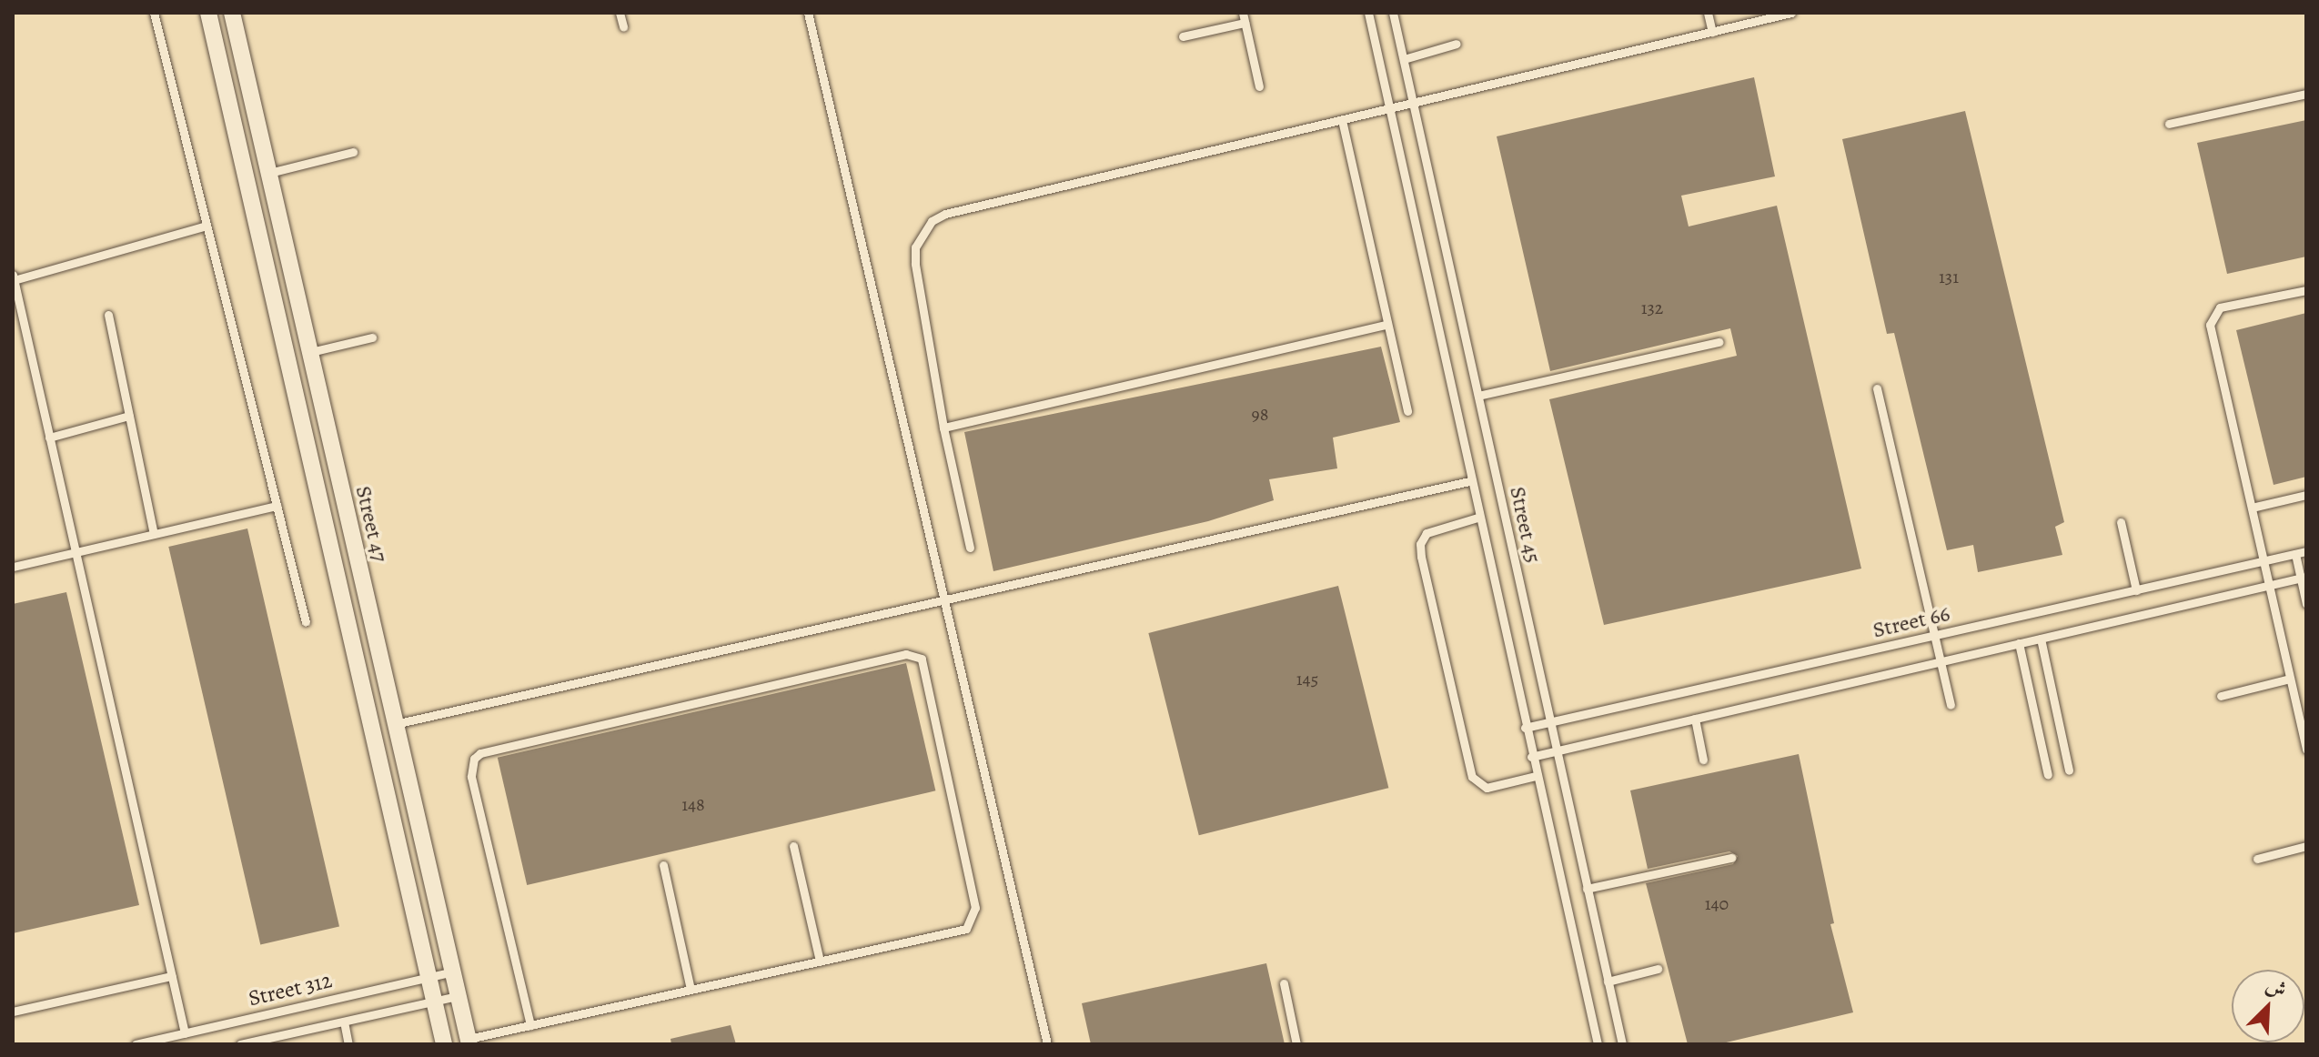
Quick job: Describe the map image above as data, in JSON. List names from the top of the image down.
{
  "streets": {
    "street": ["Street 47"],
    "lane": ["Street 45", "Street 66", "Street 312"]
  },
  "crossings": [
    ["Street 47", "Street 312"],
    ["Street 45", "Street 66"]
  ],
  "house_numbers": [
    "131",
    "132",
    "98",
    "145",
    "148",
    "140"
  ],
  "north": "top right"
}
